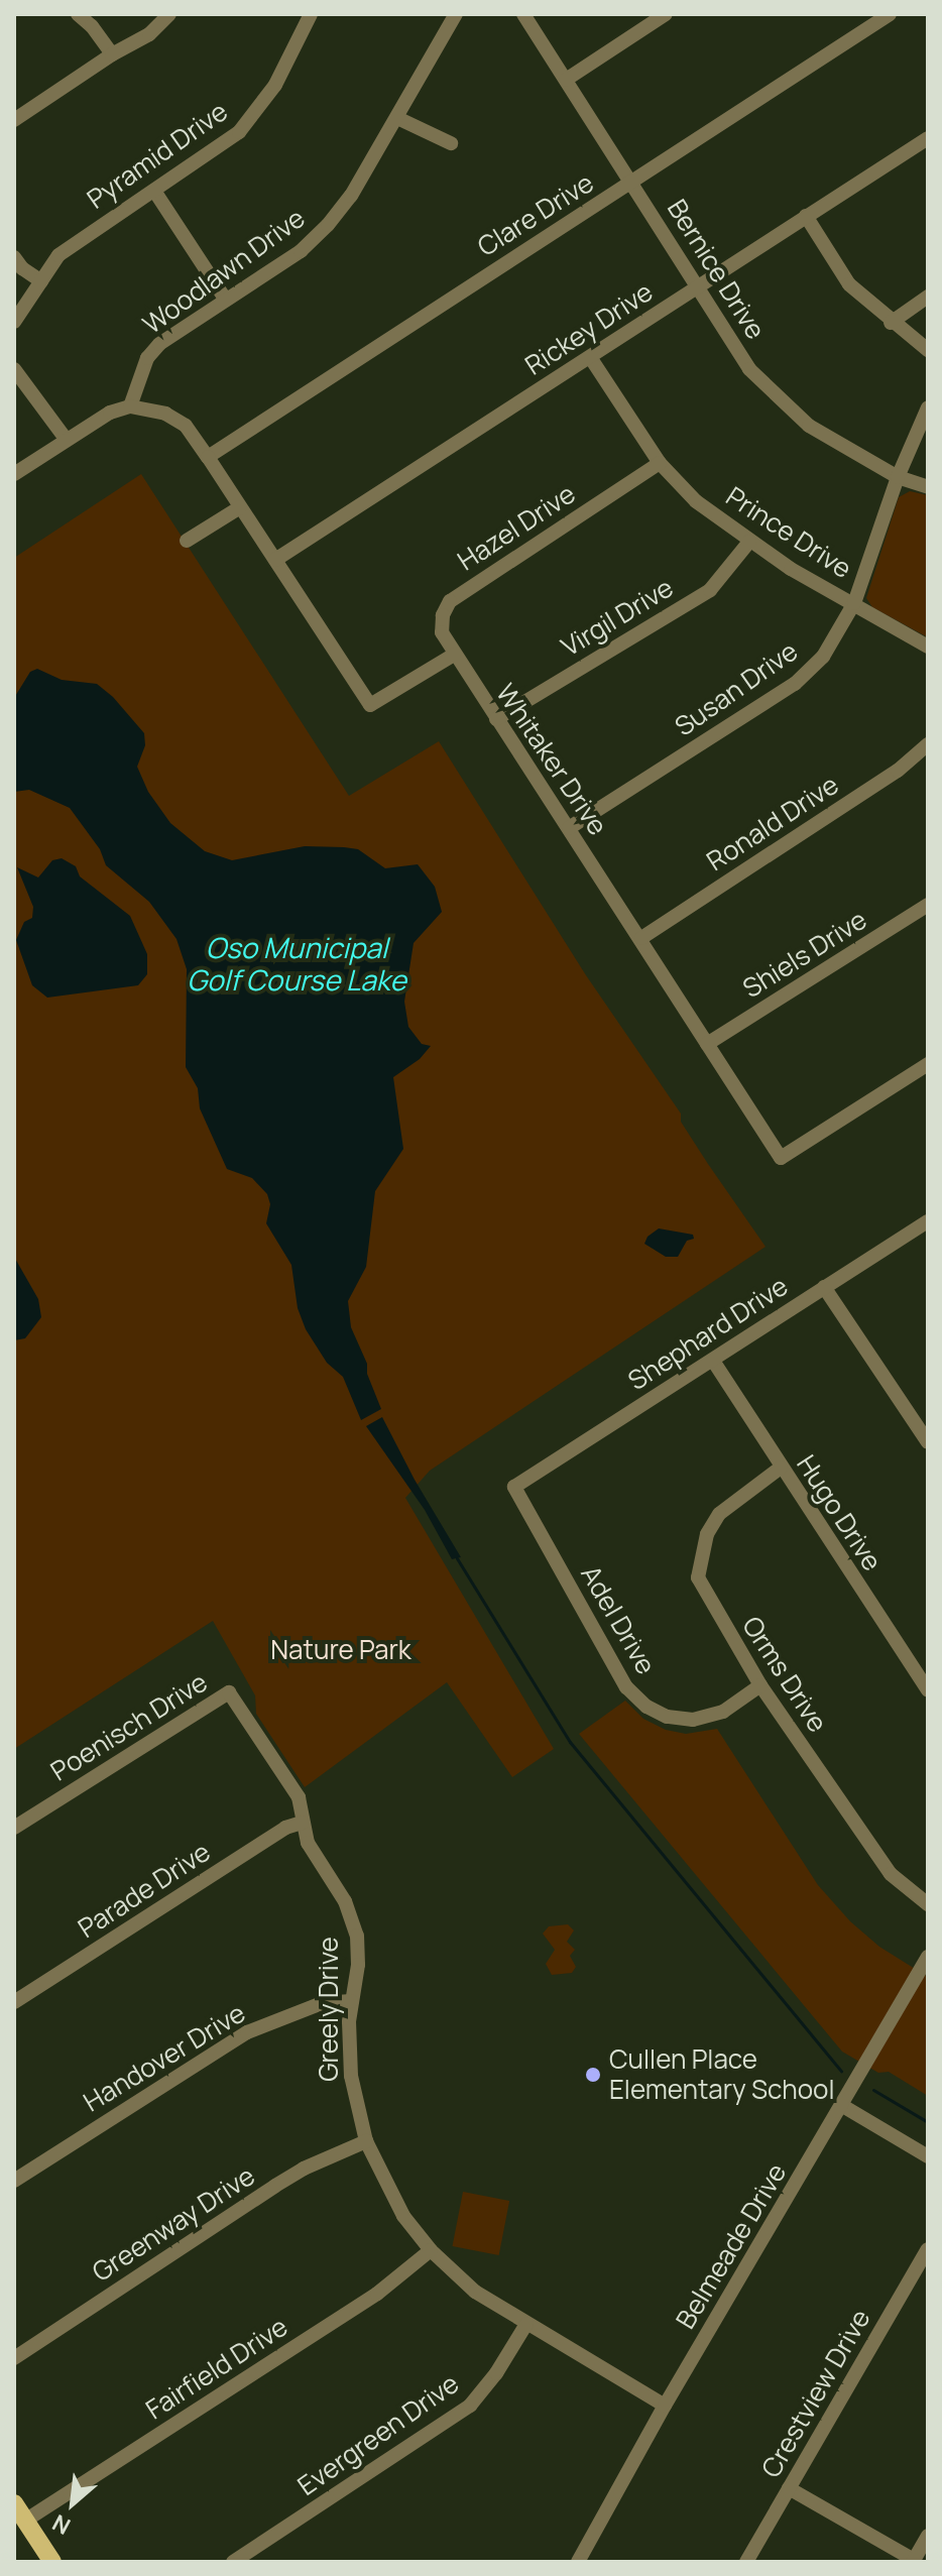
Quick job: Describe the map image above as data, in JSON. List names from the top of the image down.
{
  "streets": {
    "street": [
      "Pyramid Drive",
      "Clare Drive",
      "Bernice Drive",
      "Woodlawn Drive",
      "Rickey Drive",
      "Hazel Drive",
      "Prince Drive",
      "Virgil Drive",
      "Susan Drive",
      "Whitaker Drive",
      "Ronald Drive",
      "Shiels Drive",
      "Shephard Drive",
      "Hugo Drive",
      "Adel Drive",
      "Orms Drive",
      "Poenisch Drive",
      "Parade Drive",
      "Greely Drive",
      "Handover Drive",
      "Greenway Drive",
      "Belmeade Drive",
      "Fairfield Drive",
      "Crestview Drive",
      "Evergreen Drive"
    ]
  },
  "crossings": [
    ["Clare Drive", "Bernice Drive"],
    ["Bernice Drive", "Rickey Drive"],
    ["Bernice Drive", "Susan Drive"],
    ["Rickey Drive", "Prince Drive"],
    ["Hazel Drive", "Prince Drive"],
    ["Hazel Drive", "Whitaker Drive"],
    ["Prince Drive", "Virgil Drive"],
    ["Prince Drive", "Susan Drive"],
    ["Virgil Drive", "Whitaker Drive"],
    ["Susan Drive", "Whitaker Drive"],
    ["Whitaker Drive", "Ronald Drive"],
    ["Whitaker Drive", "Shiels Drive"],
    ["Shephard Drive", "Hugo Drive"],
    ["Shephard Drive", "Adel Drive"],
    ["Hugo Drive", "Orms Drive"],
    ["Adel Drive", "Orms Drive"],
    ["Poenisch Drive", "Greely Drive"],
    ["Parade Drive", "Greely Drive"],
    ["Greely Drive", "Handover Drive"],
    ["Greely Drive", "Greenway Drive"],
    ["Greely Drive", "Belmeade Drive"],
    ["Greely Drive", "Fairfield Drive"],
    ["Greely Drive", "Evergreen Drive"]
  ],
  "water": ["Oso Municipal Golf Course Lake"],
  "parks": ["Nature Park"],
  "places": ["Cullen Place Elementary School"],
  "north": "bottom left"
}
